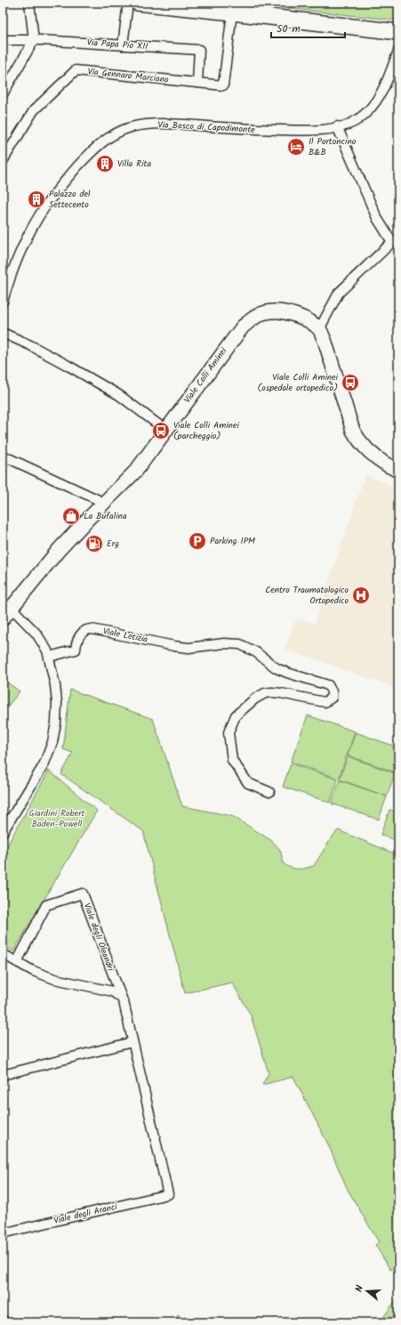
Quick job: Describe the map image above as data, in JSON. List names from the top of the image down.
{
  "streets": {
    "main road": ["Viale Colli Aminei"],
    "street": [
      "Via Papa Pio XII",
      "Via Gennaro Marciano",
      "Via Bosco di Capodimonte",
      "Viale Letizia",
      "Viale degli Oleandri",
      "Viale degli Aranci"
    ]
  },
  "crossings": [
    ["Via Papa Pio XII", "Via Gennaro Marciano"],
    ["Viale degli Oleandri", "Viale degli Aranci"]
  ],
  "parks": ["Giardini Robert Baden-Powell"],
  "places": {
    "hotel": ["Il Portoncino B&B"],
    "building": ["Villa Rita", "Palazzo del Settecento"],
    "bus stop": ["Viale Colli Aminei (ospedale ortopedico)", "Viale Colli Aminei (parcheggio)"],
    "shop": ["La Bufalina"],
    "parking": ["Parking IPM"],
    "fuel station": ["Erg"],
    "hospital": ["Centro Traumatologico Ortopedico"]
  },
  "scale_bar": "50 m",
  "north": "left"
}
